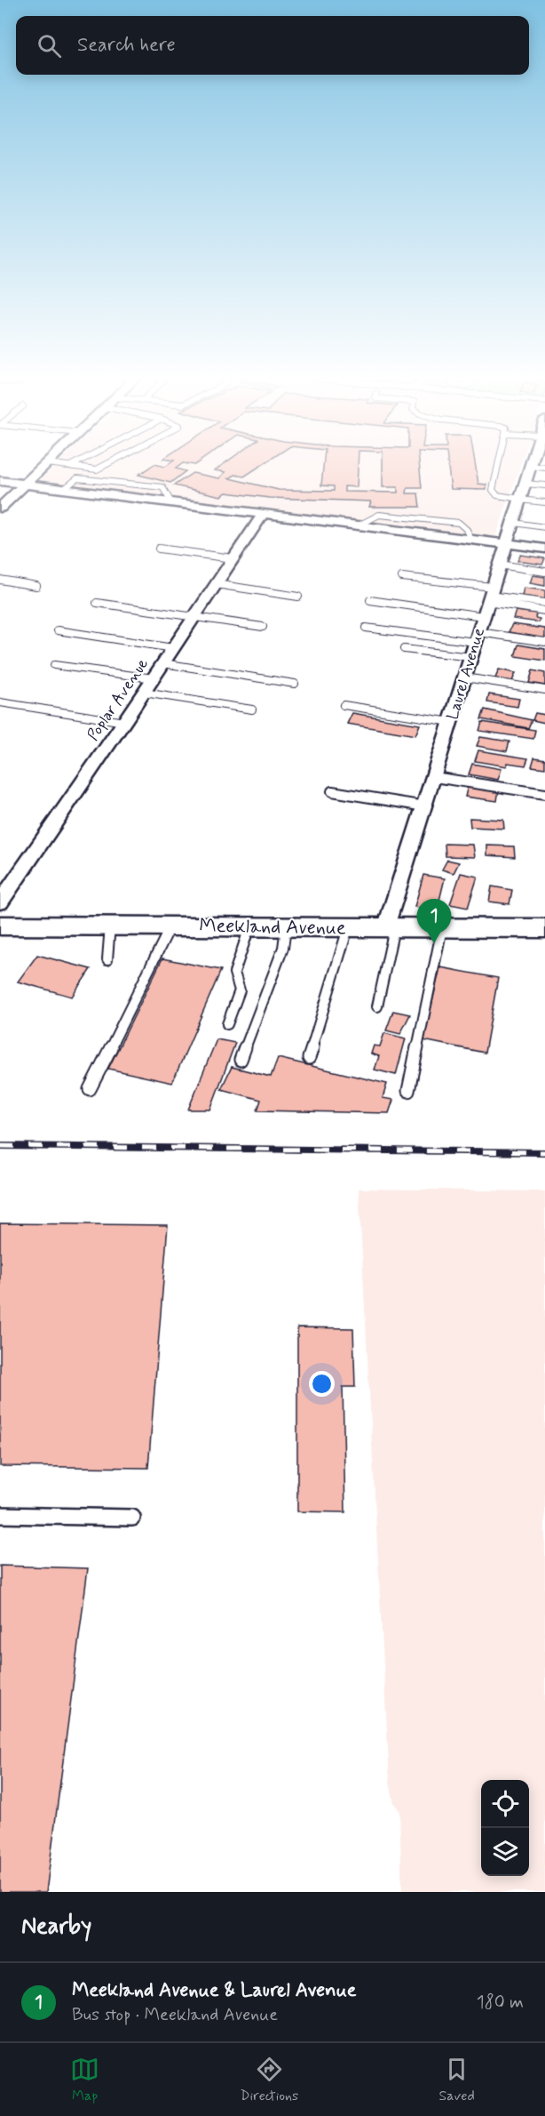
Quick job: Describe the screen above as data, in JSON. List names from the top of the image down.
{
  "streets": {
    "street": ["Laurel Avenue", "Poplar Avenue", "Meekland Avenue"]
  },
  "crossings": [
    ["Laurel Avenue", "Meekland Avenue"]
  ],
  "page": {
    "search": "Search here",
    "pins": "1",
    "heading": "Nearby",
    "list": [
      {
        "mark": "1",
        "name": "Meekland Avenue & Laurel Avenue",
        "note": "Bus stop · Meekland Avenue",
        "value": "180 m"
      }
    ],
    "nav": ["Map", "Directions", "Saved"]
  }
}
